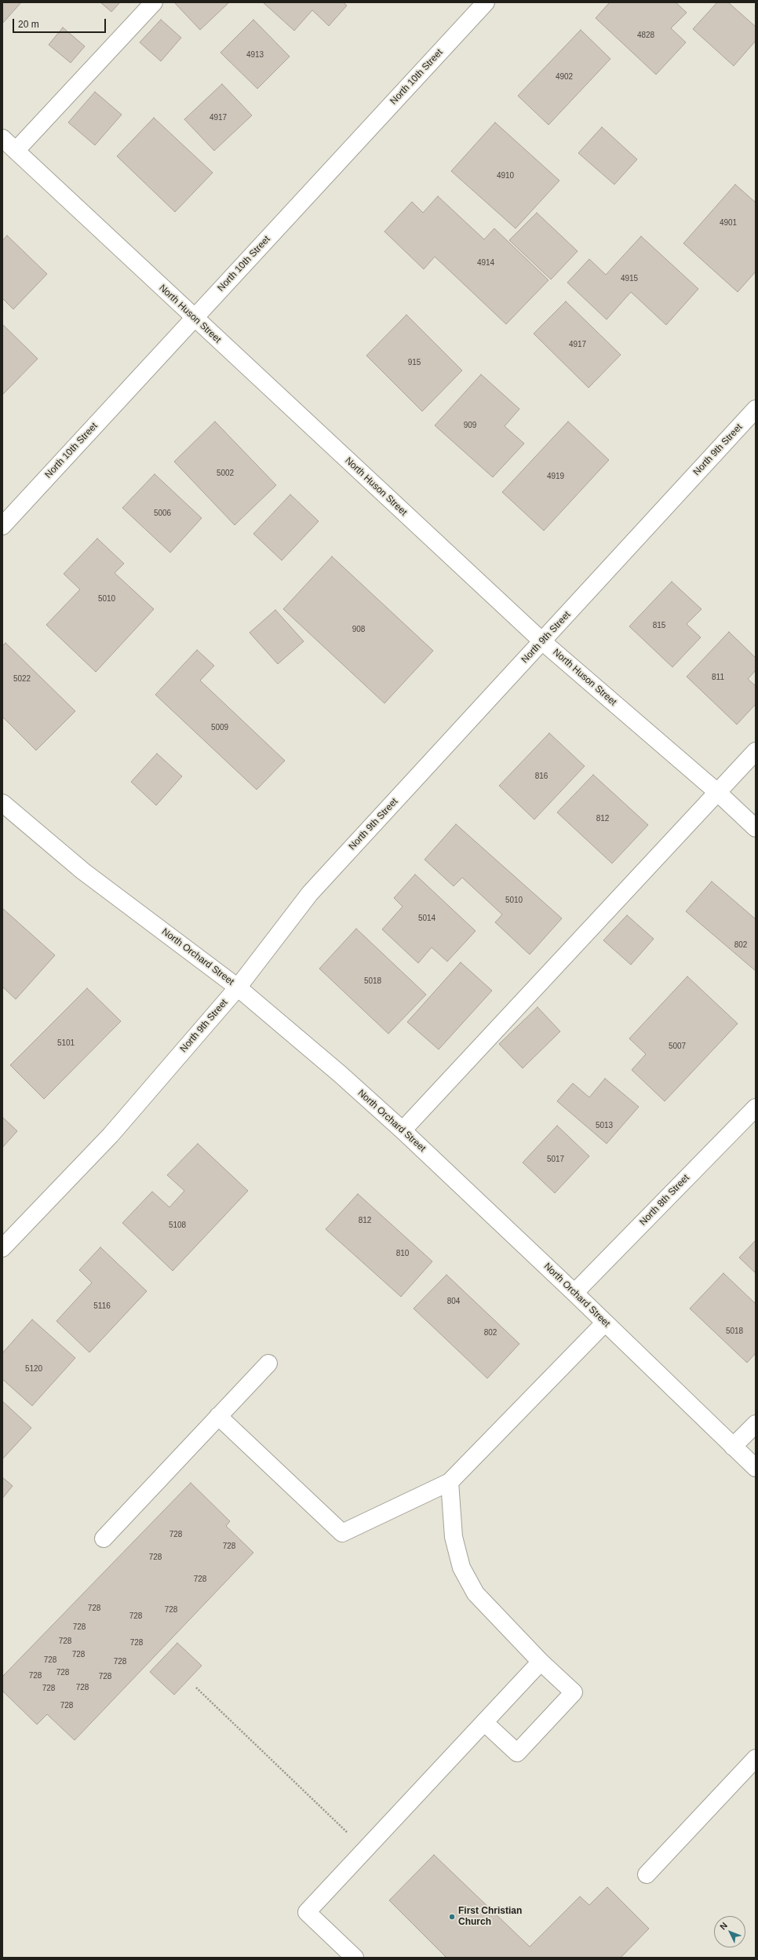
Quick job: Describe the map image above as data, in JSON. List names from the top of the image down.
{
  "streets": {
    "street": [
      "North 10th Street",
      "North Huson Street",
      "North 9th Street",
      "North Orchard Street",
      "North 8th Street"
    ]
  },
  "crossings": [
    ["North 10th Street", "North Huson Street"],
    ["North Huson Street", "North 9th Street"],
    ["North 9th Street", "North Orchard Street"],
    ["North Orchard Street", "North 8th Street"]
  ],
  "places": ["First Christian Church"],
  "house_numbers": [
    "4828",
    "4913",
    "4902",
    "4917",
    "4910",
    "4901",
    "4914",
    "4915",
    "4917",
    "915",
    "909",
    "5002",
    "4919",
    "5006",
    "5010",
    "815",
    "908",
    "811",
    "5022",
    "5009",
    "816",
    "812",
    "5010",
    "5014",
    "802",
    "5018",
    "5101",
    "5007",
    "5013",
    "5017",
    "812",
    "5108",
    "810",
    "804",
    "5116",
    "5018",
    "802",
    "5120",
    "728",
    "728",
    "728",
    "728",
    "728",
    "728",
    "728",
    "728",
    "728",
    "728",
    "728",
    "728",
    "728",
    "728",
    "728",
    "728",
    "728",
    "728",
    "728"
  ],
  "scale_bar": "20 m",
  "north": "top left"
}
